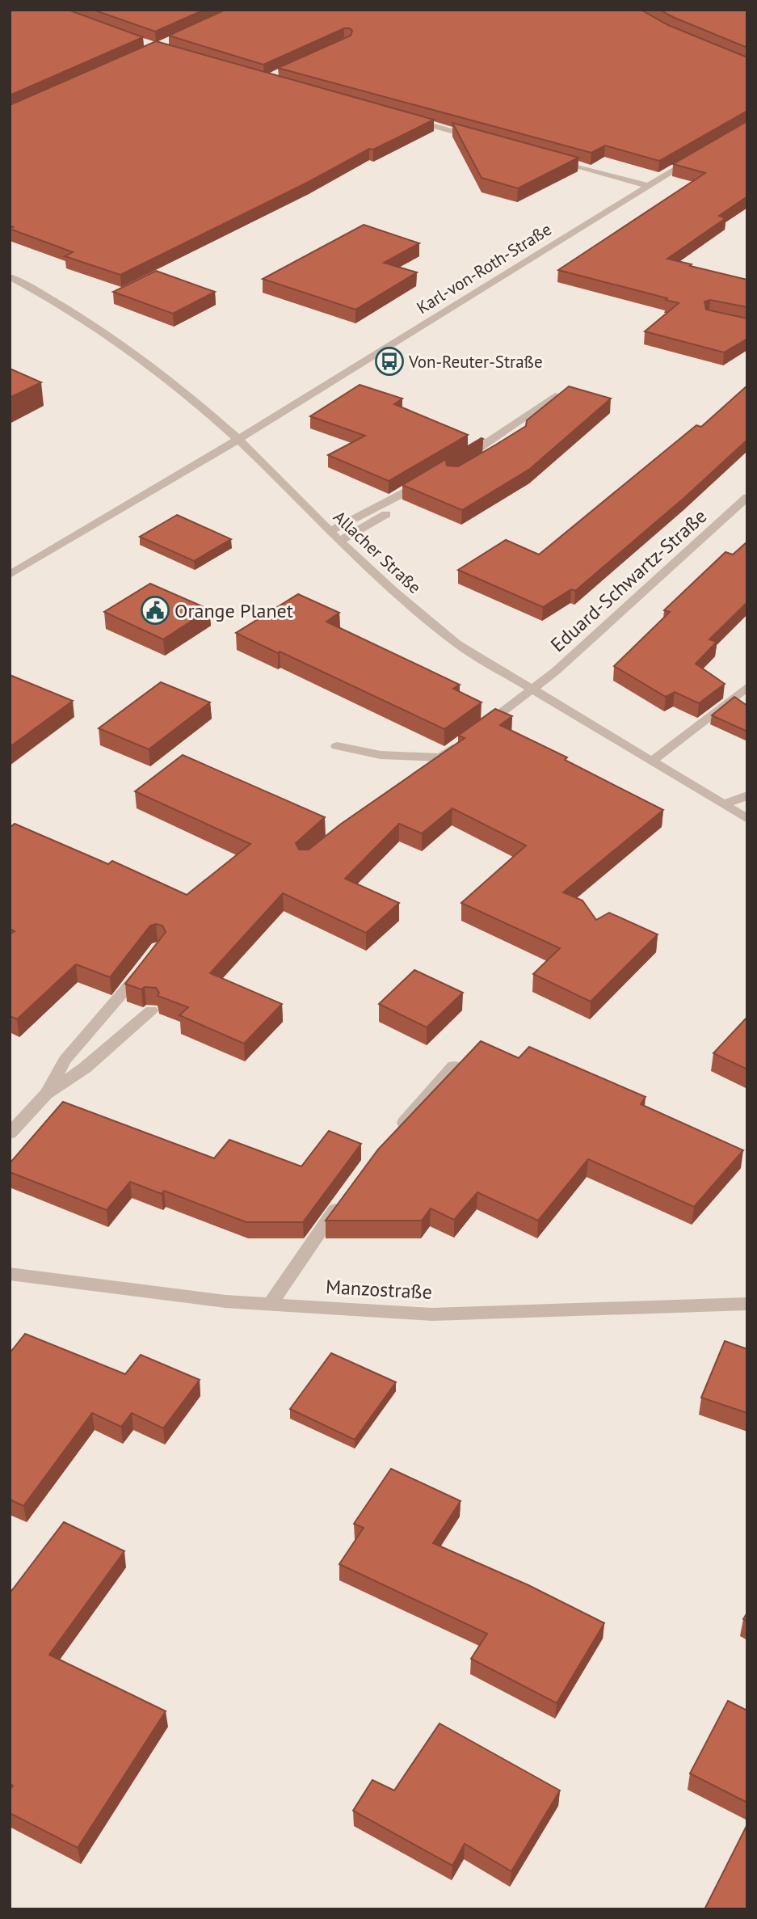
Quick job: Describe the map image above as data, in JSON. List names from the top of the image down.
{
  "streets": {
    "street": [
      "Karl-von-Roth-Straße",
      "Allacher Straße",
      "Eduard-Schwartz-Straße",
      "Manzostraße"
    ]
  },
  "crossings": [
    ["Karl-von-Roth-Straße", "Allacher Straße"],
    ["Allacher Straße", "Eduard-Schwartz-Straße"]
  ],
  "places": {
    "bus stop": ["Von-Reuter-Straße"],
    "public building": ["Orange Planet"]
  }
}
